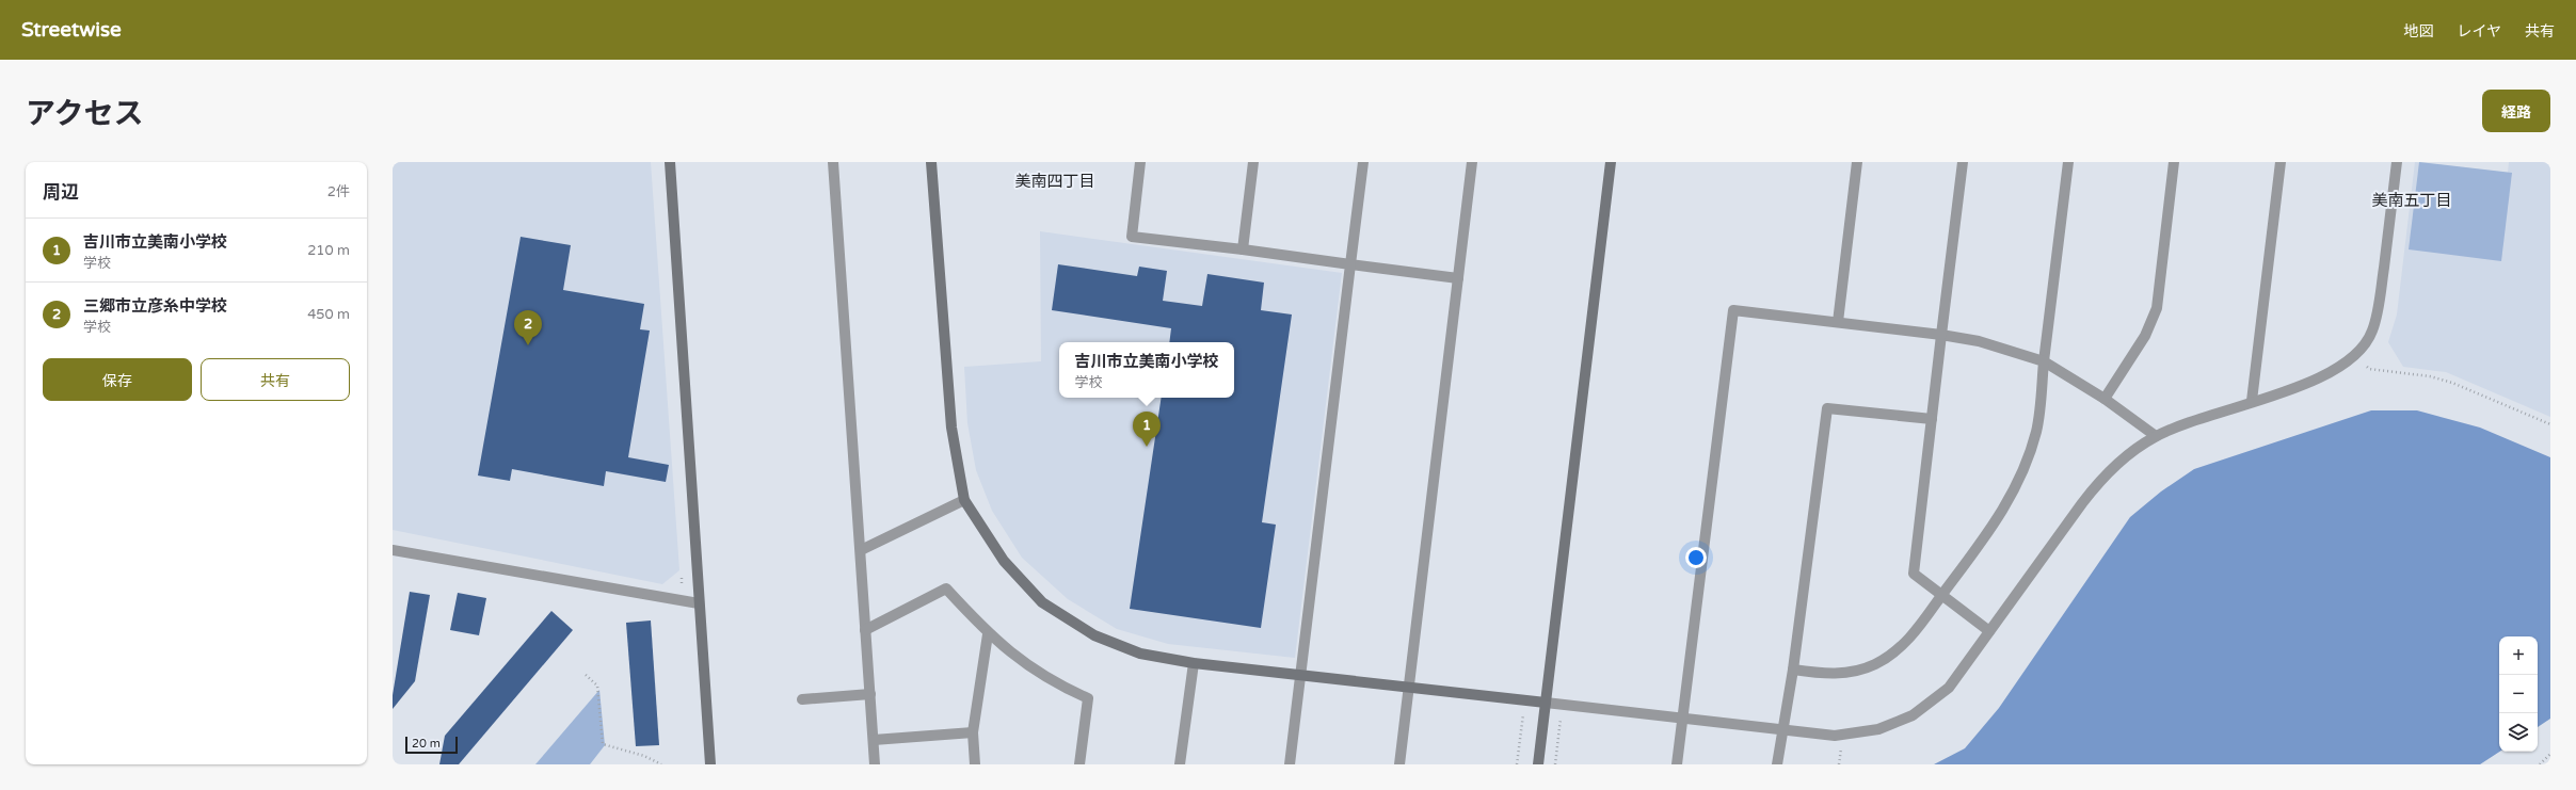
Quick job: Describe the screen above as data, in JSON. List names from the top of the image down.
{
  "districts": ["美南四丁目", "美南五丁目"],
  "scale_bar": "20 m",
  "page": {
    "header": "Streetwise",
    "nav": ["地図", "レイヤ", "共有"],
    "title": "アクセス",
    "buttons": [
      "経路",
      ["保存", "共有"]
    ],
    "heading": ["周辺", "2件"],
    "list": [
      {
        "mark": "1",
        "name": "吉川市立美南小学校",
        "note": "学校",
        "value": "210 m"
      },
      {
        "mark": "2",
        "name": "三郷市立彦糸中学校",
        "note": "学校",
        "value": "450 m"
      }
    ],
    "pins": ["2", "1"],
    "popup": ["吉川市立美南小学校", "学校"],
    "map_buttons": ["+", "−"],
    "scale": "20 m"
  }
}
